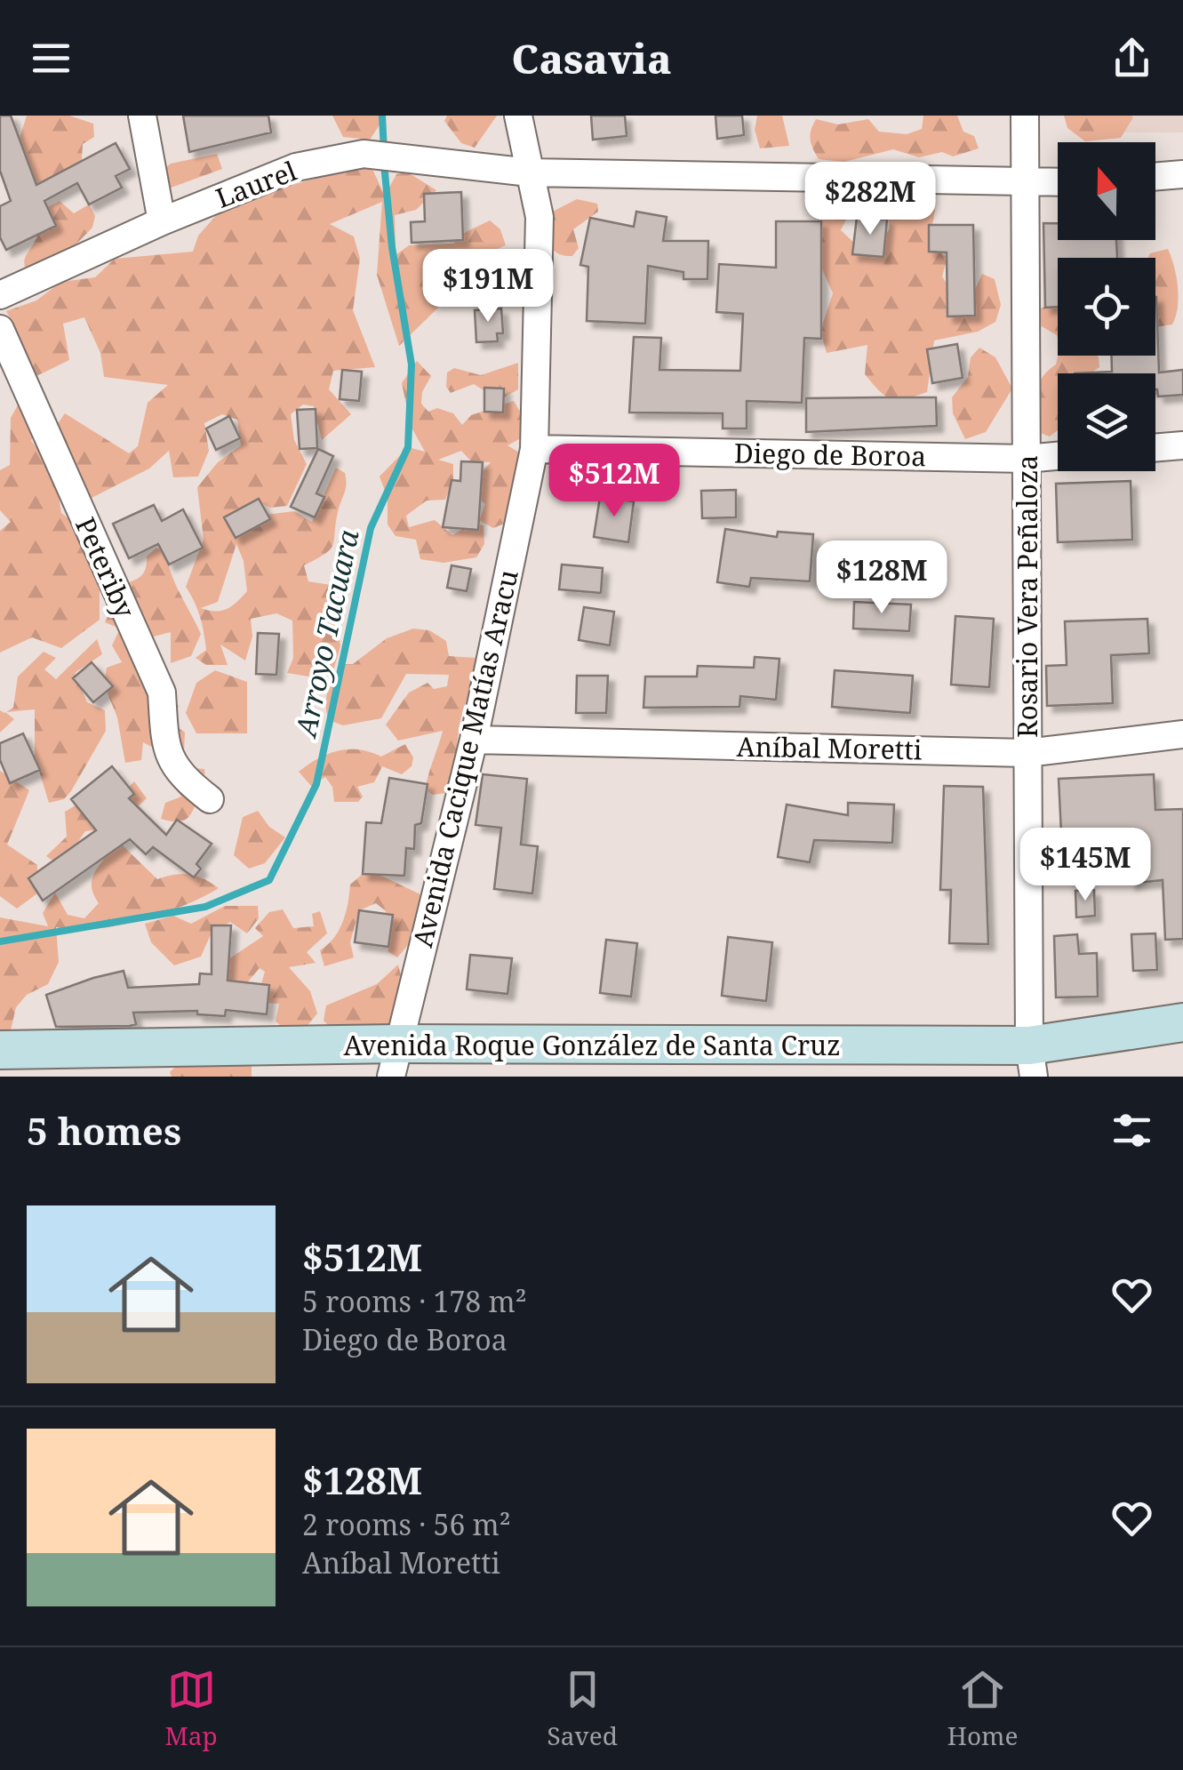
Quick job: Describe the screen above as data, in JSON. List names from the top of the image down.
{
  "streets": {
    "main road": ["Avenida Roque González de Santa Cruz"],
    "street": [
      "Laurel",
      "Diego de Boroa",
      "Peteriby",
      "Rosario Vera Peñaloza",
      "Aníbal Moretti",
      "Avenida Cacique Matías Aracu"
    ]
  },
  "crossings": [
    ["Laurel", "Rosario Vera Peñaloza"],
    ["Laurel", "Avenida Cacique Matías Aracu"],
    ["Diego de Boroa", "Rosario Vera Peñaloza"],
    ["Diego de Boroa", "Avenida Cacique Matías Aracu"],
    ["Rosario Vera Peñaloza", "Aníbal Moretti"],
    ["Rosario Vera Peñaloza", "Avenida Roque González de Santa Cruz"],
    ["Aníbal Moretti", "Avenida Cacique Matías Aracu"],
    ["Avenida Cacique Matías Aracu", "Avenida Roque González de Santa Cruz"]
  ],
  "water": ["Arroyo Tacuara"],
  "north": "top",
  "page": {
    "header": "Casavia",
    "price": [
      "$282M",
      "$191M",
      "$512M",
      "$128M",
      "$145M"
    ],
    "heading": "5 homes",
    "list": [
      {
        "name": "$512M",
        "note": "5 rooms · 178 m² · Diego de Boroa"
      },
      {
        "name": "$128M",
        "note": "2 rooms · 56 m² · Aníbal Moretti"
      }
    ],
    "tabs": ["Map", "Saved", "Home"]
  }
}
